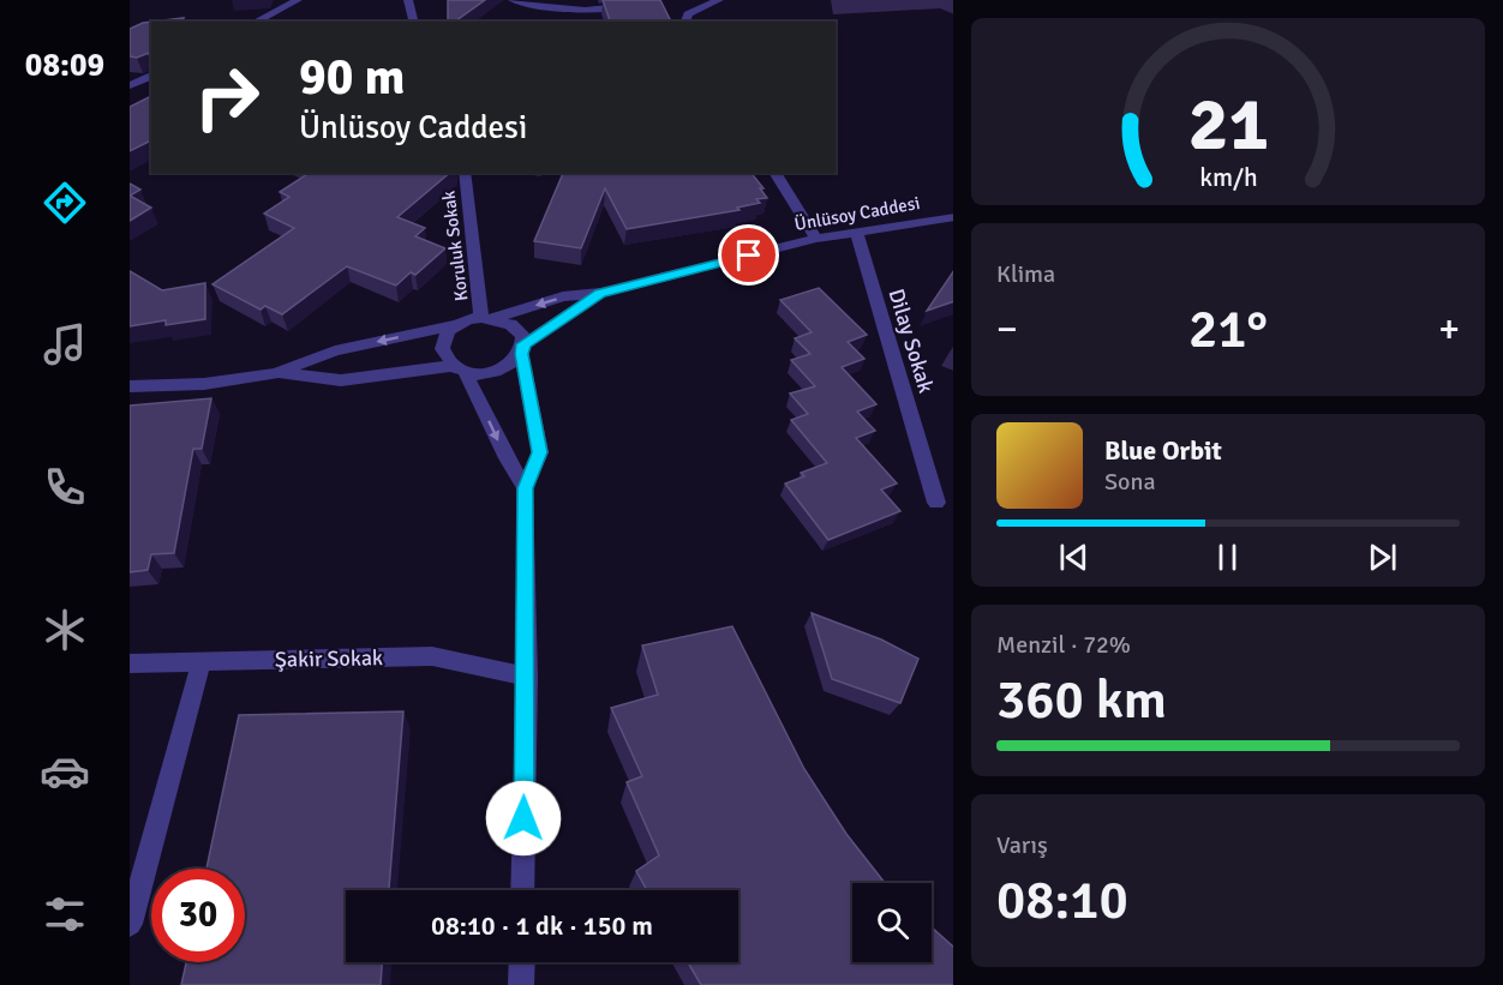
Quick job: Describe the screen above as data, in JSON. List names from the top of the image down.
{
  "streets": {
    "street": [
      "Ünlüsoy Caddesi",
      "Koruluk Sokak",
      "Dilay Sokak",
      "Şakir Sokak"
    ]
  },
  "crossings": [
    ["Ünlüsoy Caddesi", "Koruluk Sokak"],
    ["Ünlüsoy Caddesi", "Dilay Sokak"]
  ],
  "page": {
    "tabs": "08:09",
    "turn": ["90 m", "Ünlüsoy Caddesi"],
    "tile": [
      "Klima",
      ["Menzil · 72%", "360 km"],
      ["Varış", "08:10"]
    ],
    "heat": ["−", "21°", "+"],
    "song": ["Blue Orbit", "Sona"],
    "limit": "30",
    "trip": "08:10 · 1 dk · 150 m",
    "gauge": ["21", "km/h"]
  }
}
